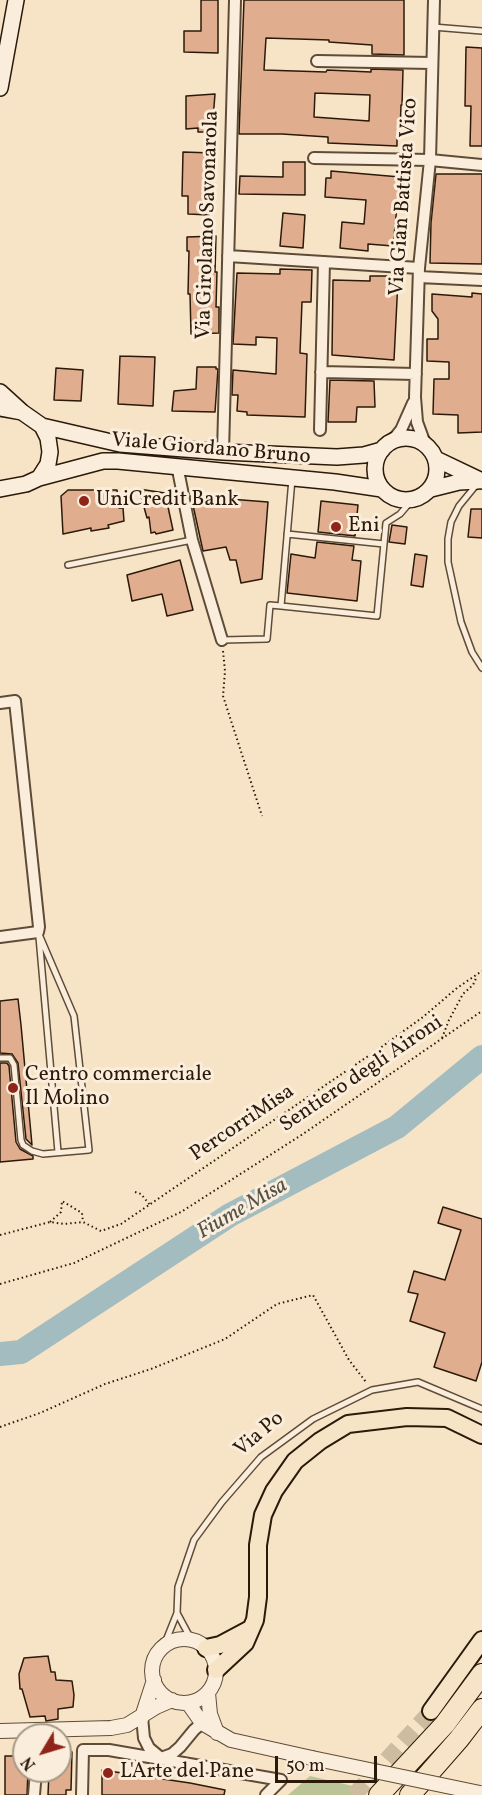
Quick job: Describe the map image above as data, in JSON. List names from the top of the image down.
{
  "streets": {
    "main road": ["Viale Giordano Bruno"],
    "street": ["Via Gian Battista Vico", "Via Girolamo Savonarola", "Via Po"],
    "path": ["Sentiero degli Aironi", "PercorriMisa"]
  },
  "crossings": [
    ["Via Gian Battista Vico", "Viale Giordano Bruno"],
    ["Via Girolamo Savonarola", "Viale Giordano Bruno"]
  ],
  "water": ["Fiume Misa"],
  "places": [
    "UniCredit Bank",
    "Eni",
    "Centro commerciale Il Molino",
    "L'Arte del Pane"
  ],
  "scale_bar": "50 m",
  "north": "bottom left"
}
